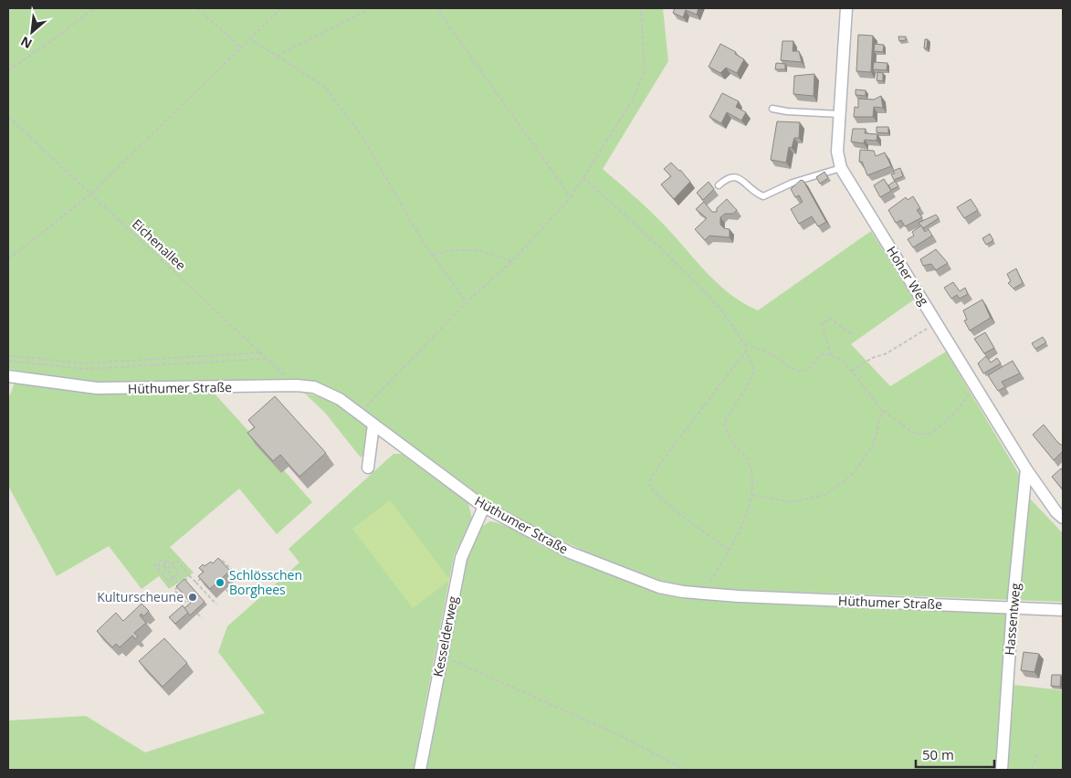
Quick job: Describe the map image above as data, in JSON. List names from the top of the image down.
{
  "streets": {
    "street": [
      "Hoher Weg",
      "Hüthumer Straße",
      "Hassentweg",
      "Kesselderweg"
    ],
    "path": ["Eichenallee"]
  },
  "crossings": [
    ["Eichenallee", "Hüthumer Straße"],
    ["Hoher Weg", "Hassentweg"],
    ["Hüthumer Straße", "Hassentweg"],
    ["Hüthumer Straße", "Kesselderweg"]
  ],
  "places": ["Schlösschen Borghees", "Kulturscheune"],
  "scale_bar": "50 m",
  "north": "bottom left"
}
